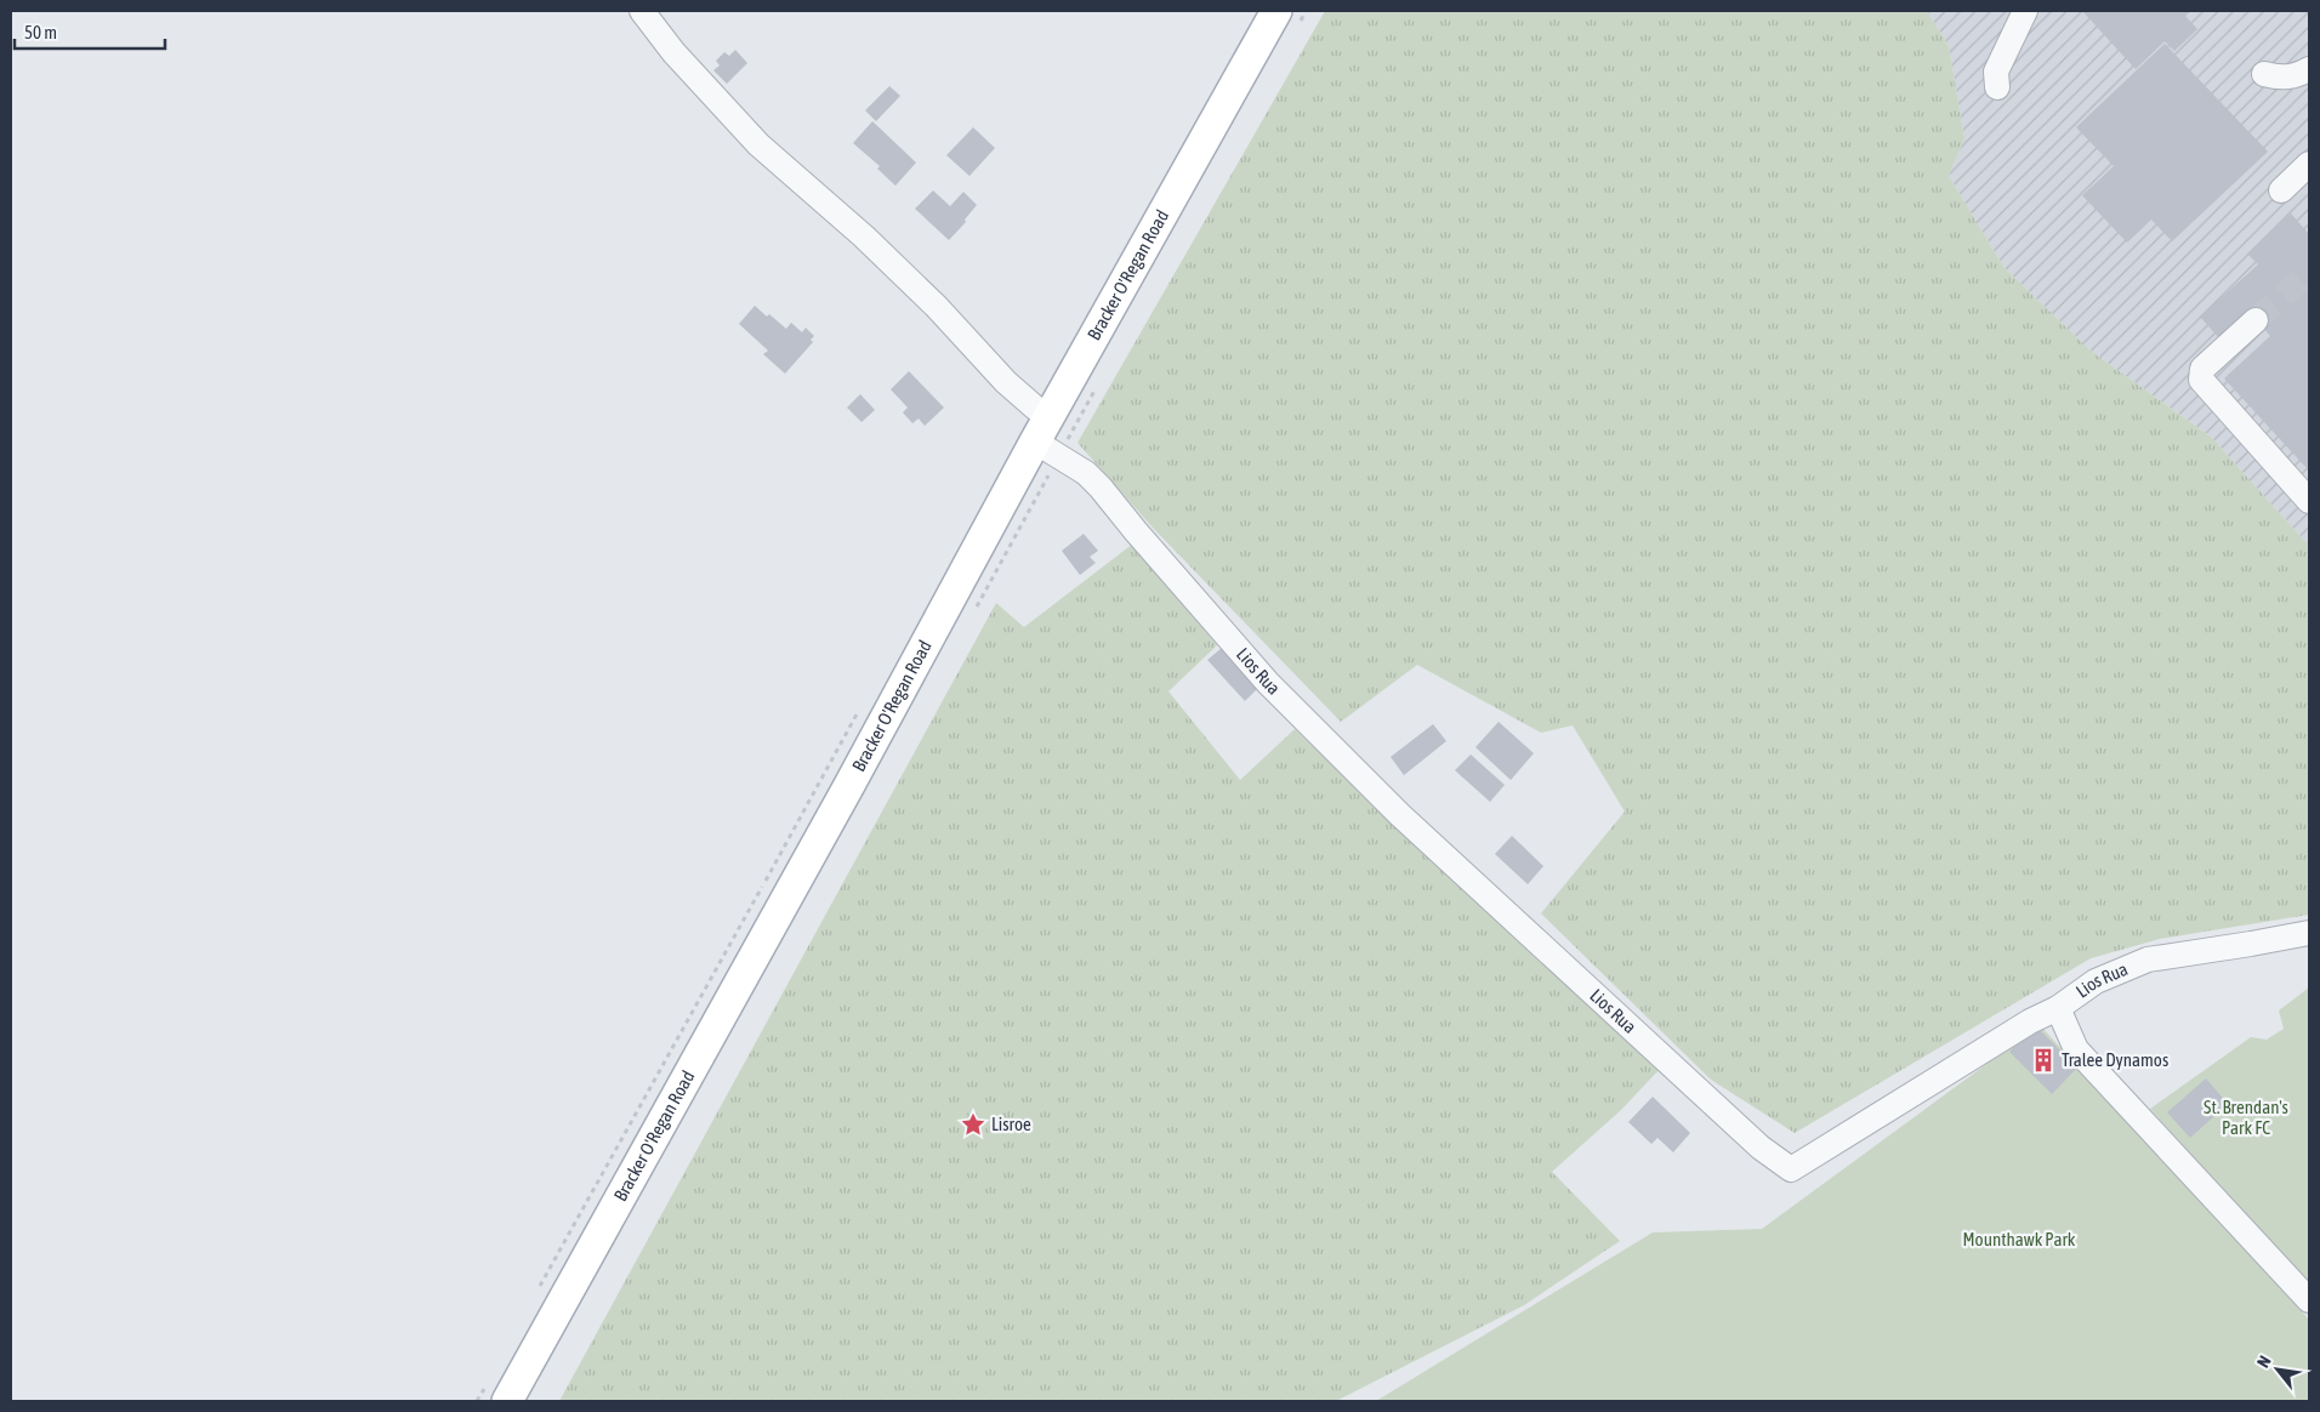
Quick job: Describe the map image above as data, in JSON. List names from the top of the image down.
{
  "streets": {
    "main road": ["Bracker O'Regan Road"],
    "street": ["Lios Rua"]
  },
  "crossings": [
    ["Bracker O'Regan Road", "Lios Rua"]
  ],
  "parks": ["St. Brendan's Park FC", "Mounthawk Park"],
  "places": {
    "building": ["Tralee Dynamos"],
    "place": ["Lisroe"]
  },
  "scale_bar": "50 m",
  "north": "top left"
}
